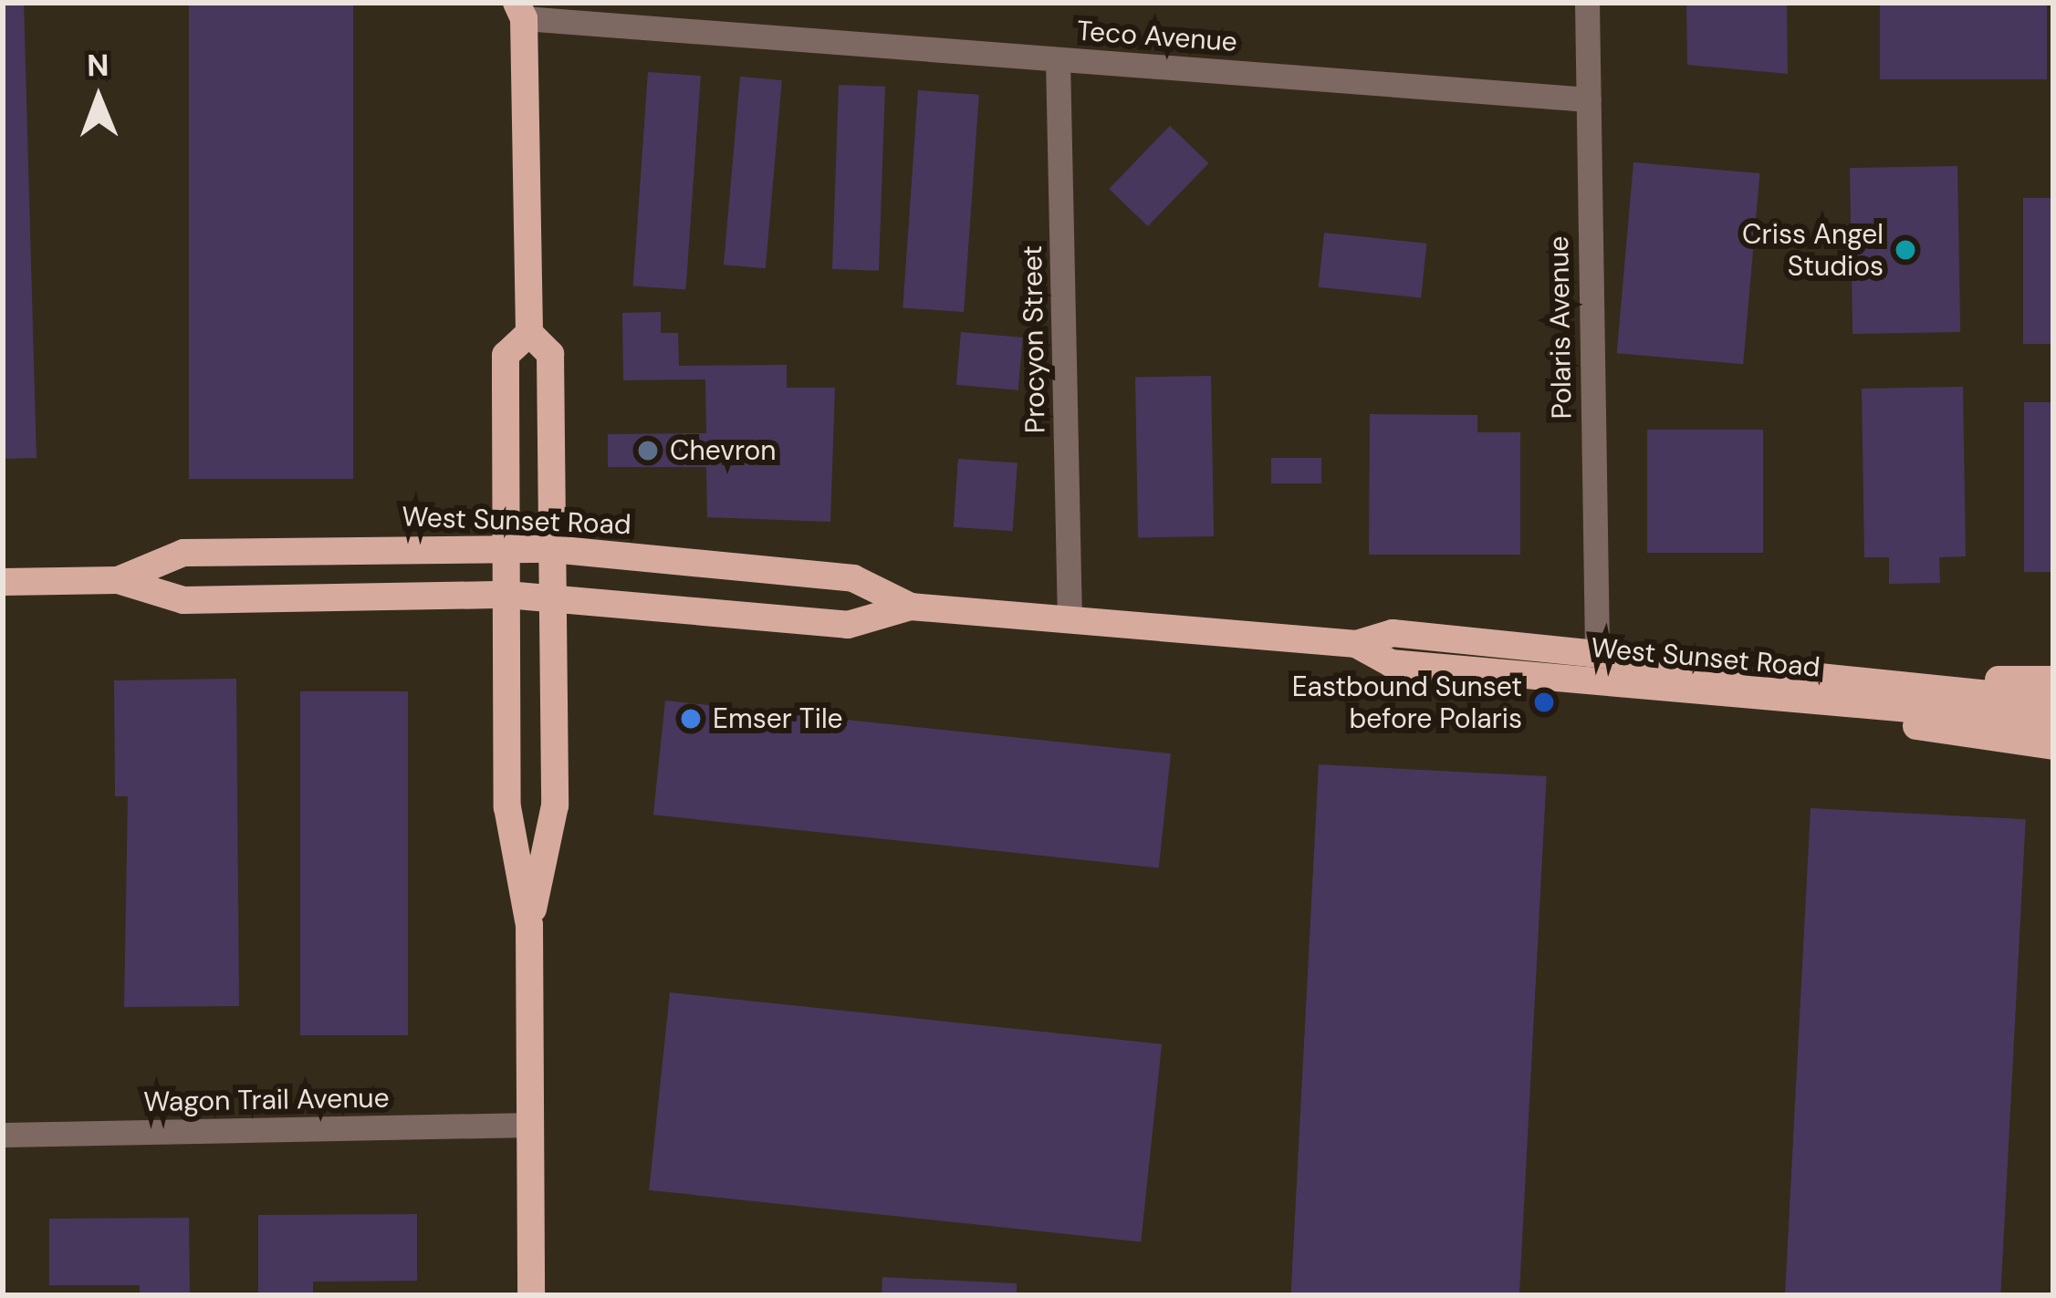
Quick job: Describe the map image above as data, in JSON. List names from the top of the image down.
{
  "streets": {
    "main road": ["West Sunset Road"],
    "street": [
      "Teco Avenue",
      "Polaris Avenue",
      "Procyon Street",
      "Wagon Trail Avenue"
    ]
  },
  "crossings": [
    ["Teco Avenue", "Polaris Avenue"],
    ["Teco Avenue", "Procyon Street"],
    ["Polaris Avenue", "West Sunset Road"],
    ["Procyon Street", "West Sunset Road"]
  ],
  "places": [
    "Criss Angel Studios",
    "Chevron",
    "Eastbound Sunset before Polaris",
    "Emser Tile"
  ],
  "north": "top"
}
